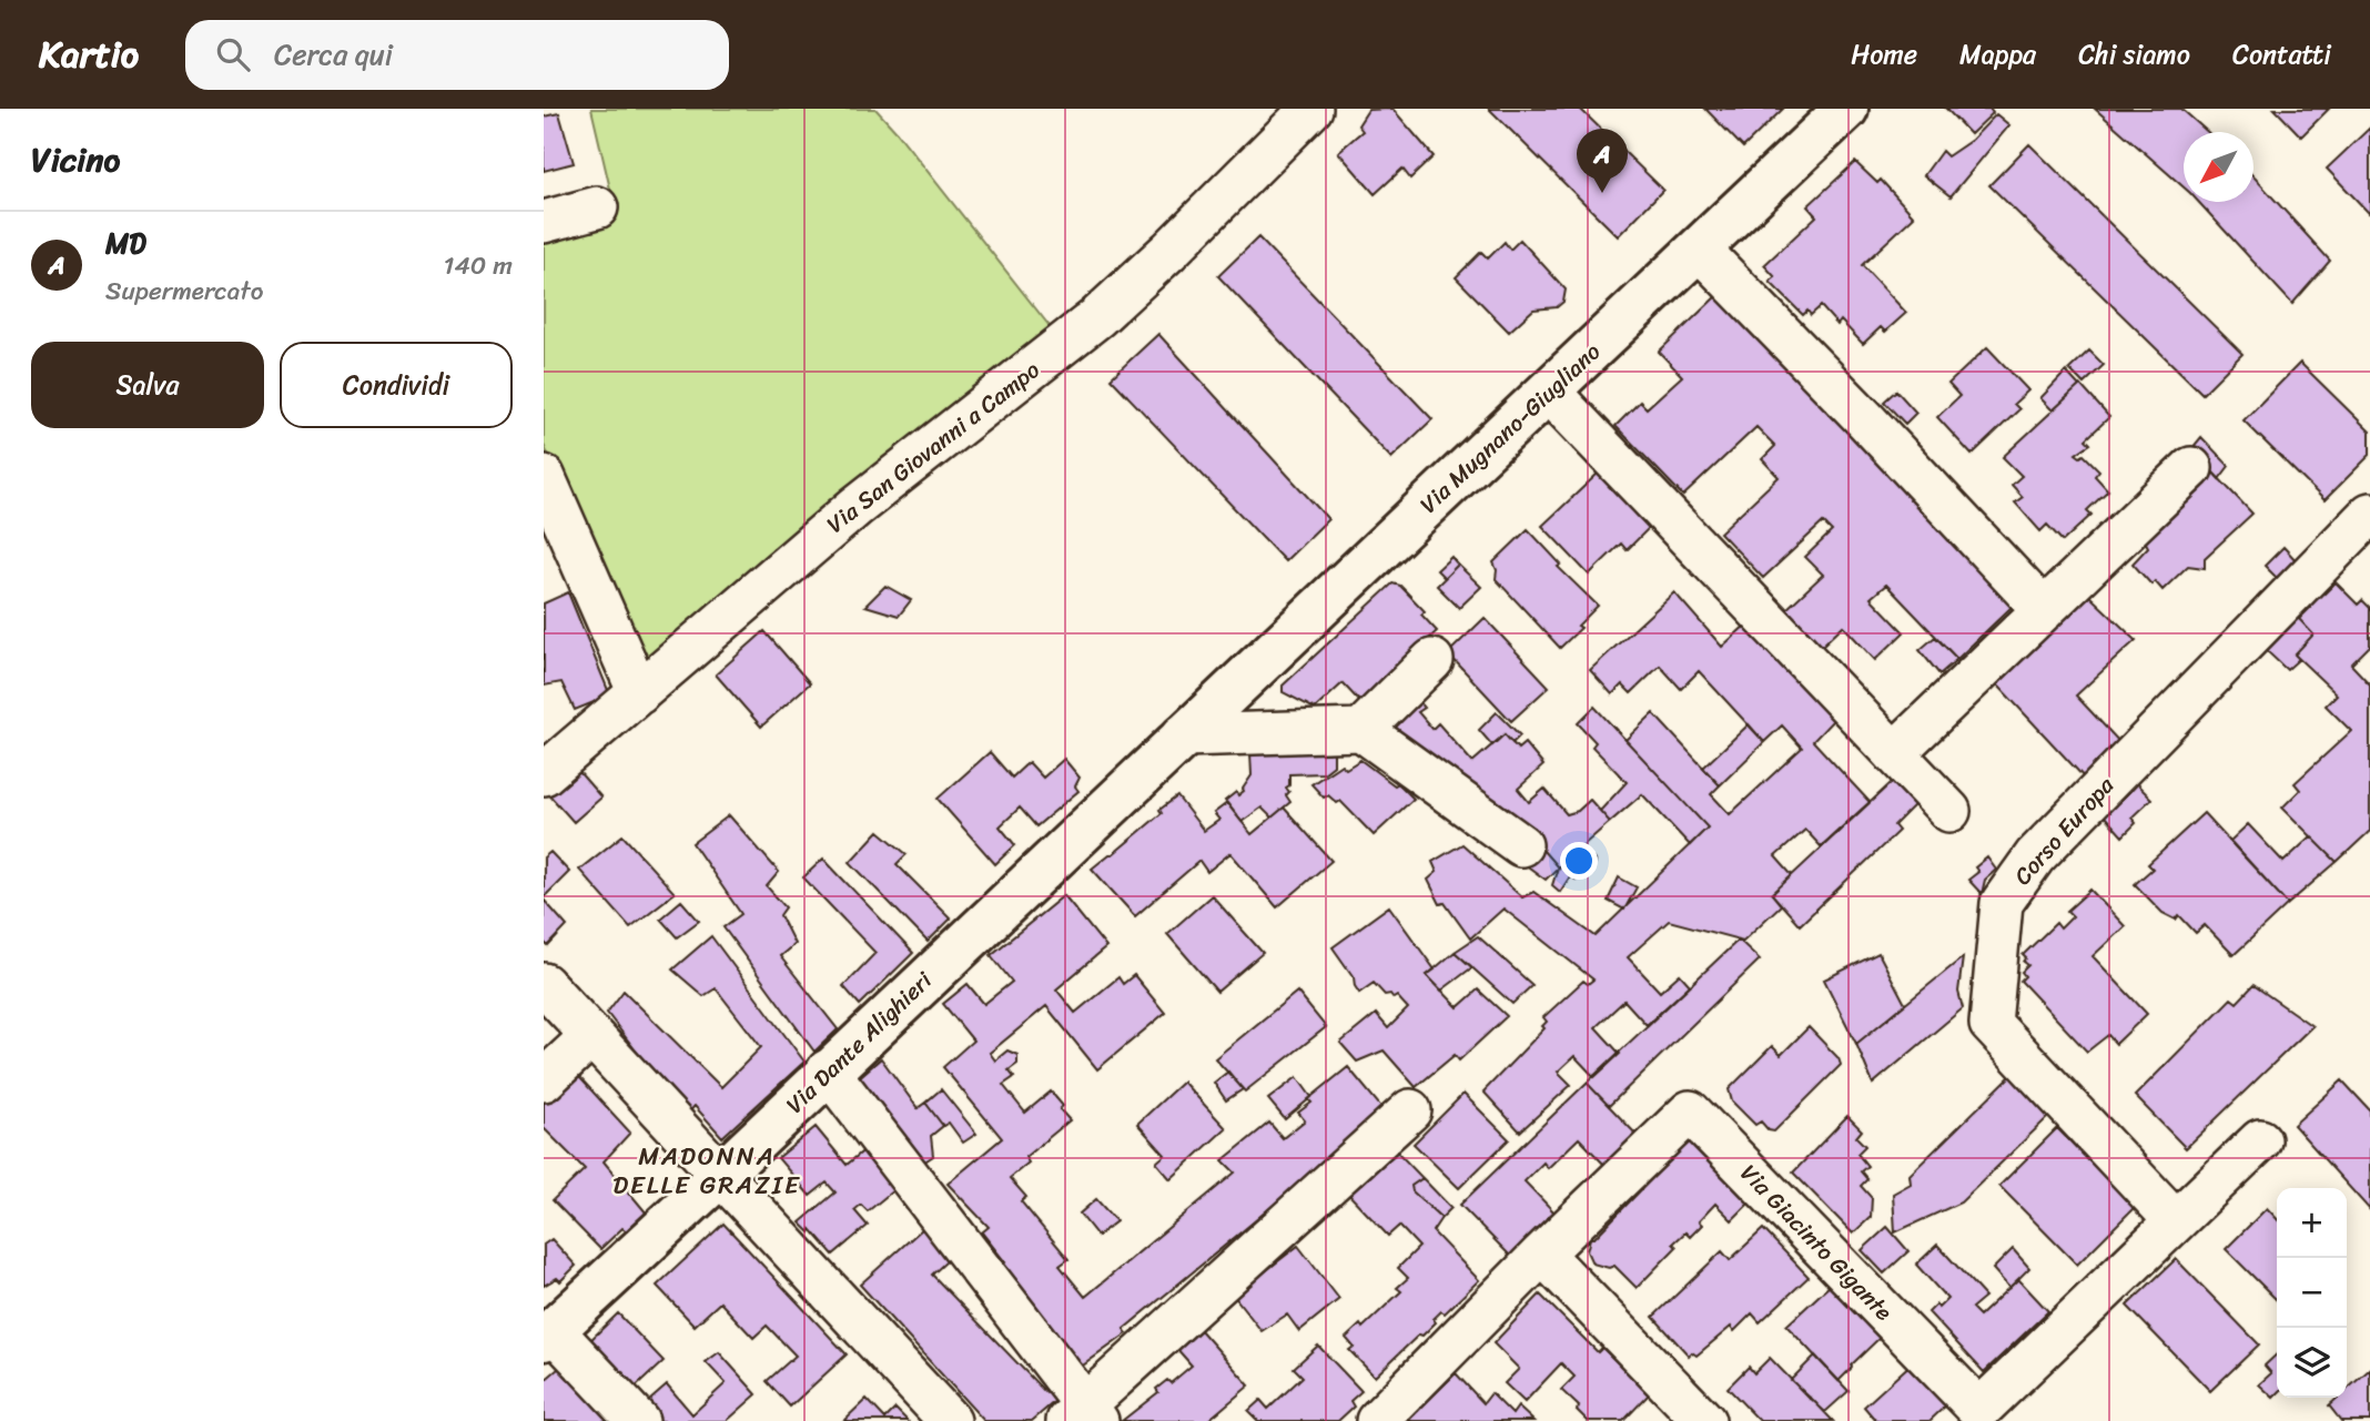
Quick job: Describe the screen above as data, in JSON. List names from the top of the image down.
{
  "streets": {
    "main road": ["Via Mugnano-Giugliano", "Via Dante Alighieri"],
    "street": ["Via San Giovanni a Campo", "Corso Europa", "Via Giacinto Gigante"]
  },
  "crossings": [
    ["Via Mugnano-Giugliano", "Via Dante Alighieri"],
    ["Corso Europa", "Via Giacinto Gigante"]
  ],
  "districts": ["MADONNA DELLE GRAZIE"],
  "north": "bottom left",
  "page": {
    "header": "Kartio",
    "search": "Cerca qui",
    "nav": [
      "Home",
      "Mappa",
      "Chi siamo",
      "Contatti"
    ],
    "heading": "Vicino",
    "pins": "A",
    "list": [
      {
        "mark": "A",
        "name": "MD",
        "note": "Supermercato",
        "value": "140 m"
      }
    ],
    "buttons": ["Salva", "Condividi"],
    "map_buttons": ["+", "−"]
  }
}
